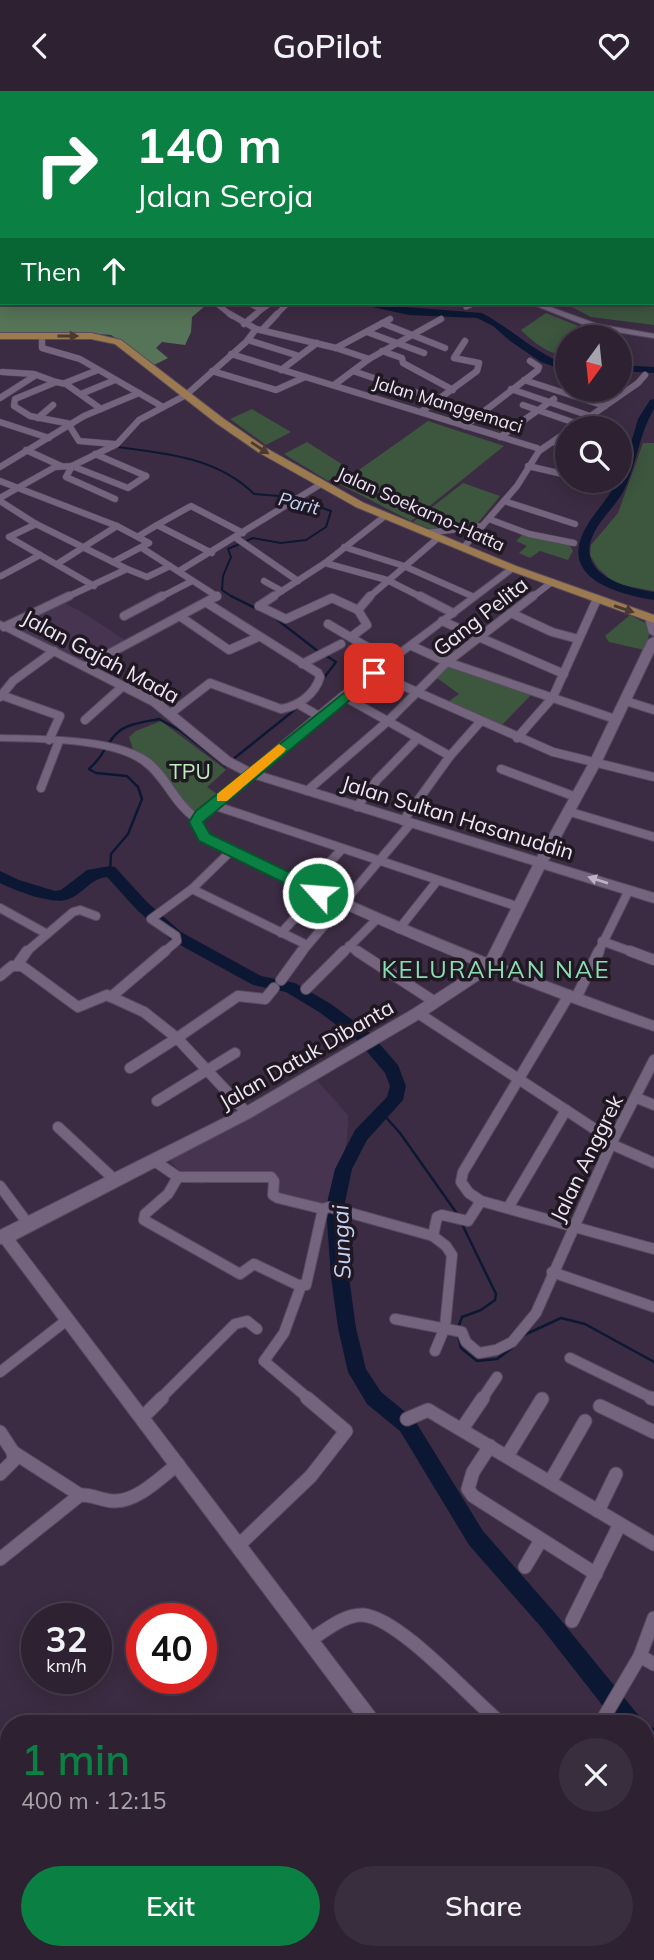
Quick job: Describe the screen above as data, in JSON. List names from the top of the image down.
{
  "streets": {
    "highway": ["Jalan Soekarno-Hatta"],
    "main road": ["Jalan Gajah Mada", "Jalan Sultan Hasanuddin", "Jalan Datuk Dibanta"],
    "street": ["Jalan Manggemaci", "Gang Pelita", "Jalan Anggrek"]
  },
  "crossings": [
    ["Jalan Manggemaci", "Jalan Soekarno-Hatta"],
    ["Jalan Soekarno-Hatta", "Gang Pelita"],
    ["Gang Pelita", "Jalan Sultan Hasanuddin"],
    ["Jalan Gajah Mada", "Jalan Sultan Hasanuddin"],
    ["Jalan Sultan Hasanuddin", "Jalan Datuk Dibanta"]
  ],
  "one_way": ["Jalan Soekarno-Hatta"],
  "districts": ["KELURAHAN NAE"],
  "water": ["Parit", "Sungai"],
  "parks": ["TPU"],
  "north": "bottom",
  "page": {
    "header": "GoPilot",
    "turn": ["140 m", "Jalan Seroja"],
    "then": "Then",
    "speed": "32 km/h",
    "limit": "40",
    "heading": ["1 min", "400 m · 12:15"],
    "buttons": ["Exit", "Share"]
  }
}
